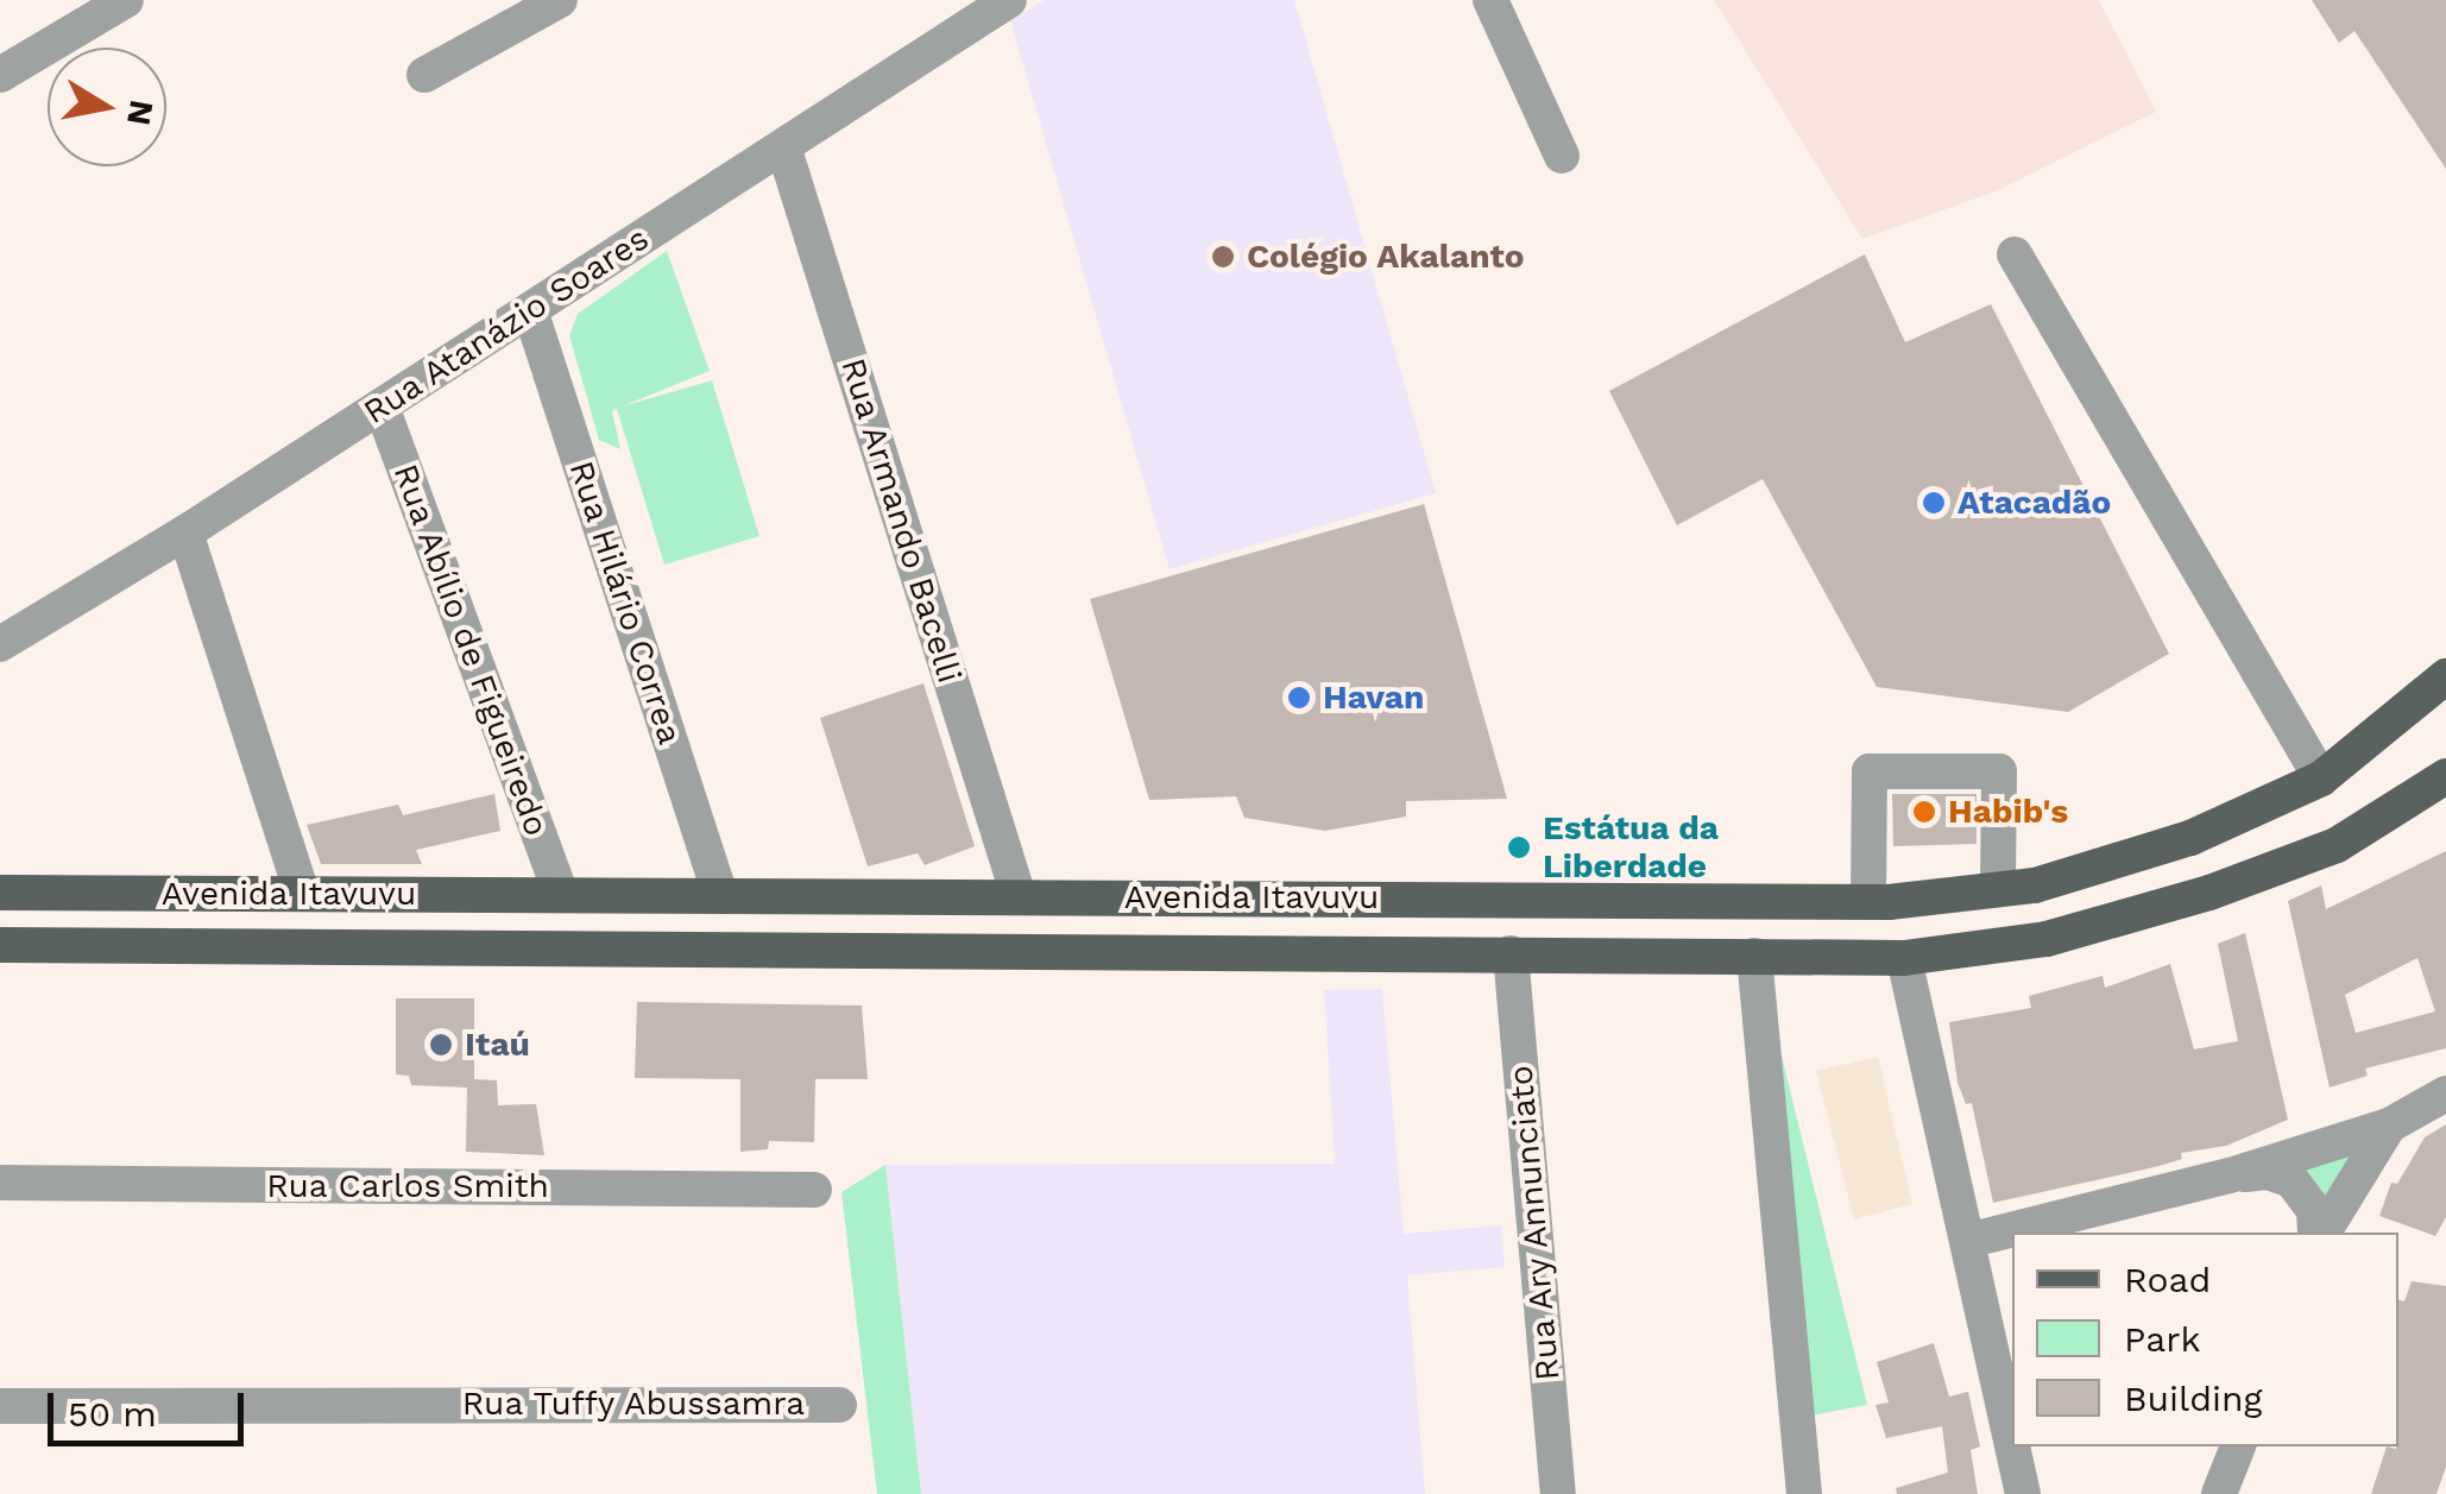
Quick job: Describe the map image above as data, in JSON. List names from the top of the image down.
{
  "streets": {
    "main road": ["Avenida Itavuvu"],
    "street": [
      "Rua Atanázio Soares",
      "Rua Armando Bacelli",
      "Rua Hilário Correa",
      "Rua Abílio de Figueiredo",
      "Rua Carlos Smith",
      "Rua Ary Annunciato",
      "Rua Tuffy Abussamra"
    ]
  },
  "crossings": [
    ["Rua Atanázio Soares", "Rua Armando Bacelli"],
    ["Rua Atanázio Soares", "Rua Hilário Correa"],
    ["Rua Atanázio Soares", "Rua Abílio de Figueiredo"],
    ["Rua Armando Bacelli", "Avenida Itavuvu"],
    ["Rua Hilário Correa", "Avenida Itavuvu"],
    ["Rua Abílio de Figueiredo", "Avenida Itavuvu"],
    ["Avenida Itavuvu", "Rua Ary Annunciato"]
  ],
  "places": [
    "Colégio Akalanto",
    "Atacadão",
    "Havan",
    "Habib's",
    "Estátua da Liberdade",
    "Itaú"
  ],
  "legend": ["Road", "Park", "Building"],
  "scale_bar": "50 m",
  "north": "right"
}
